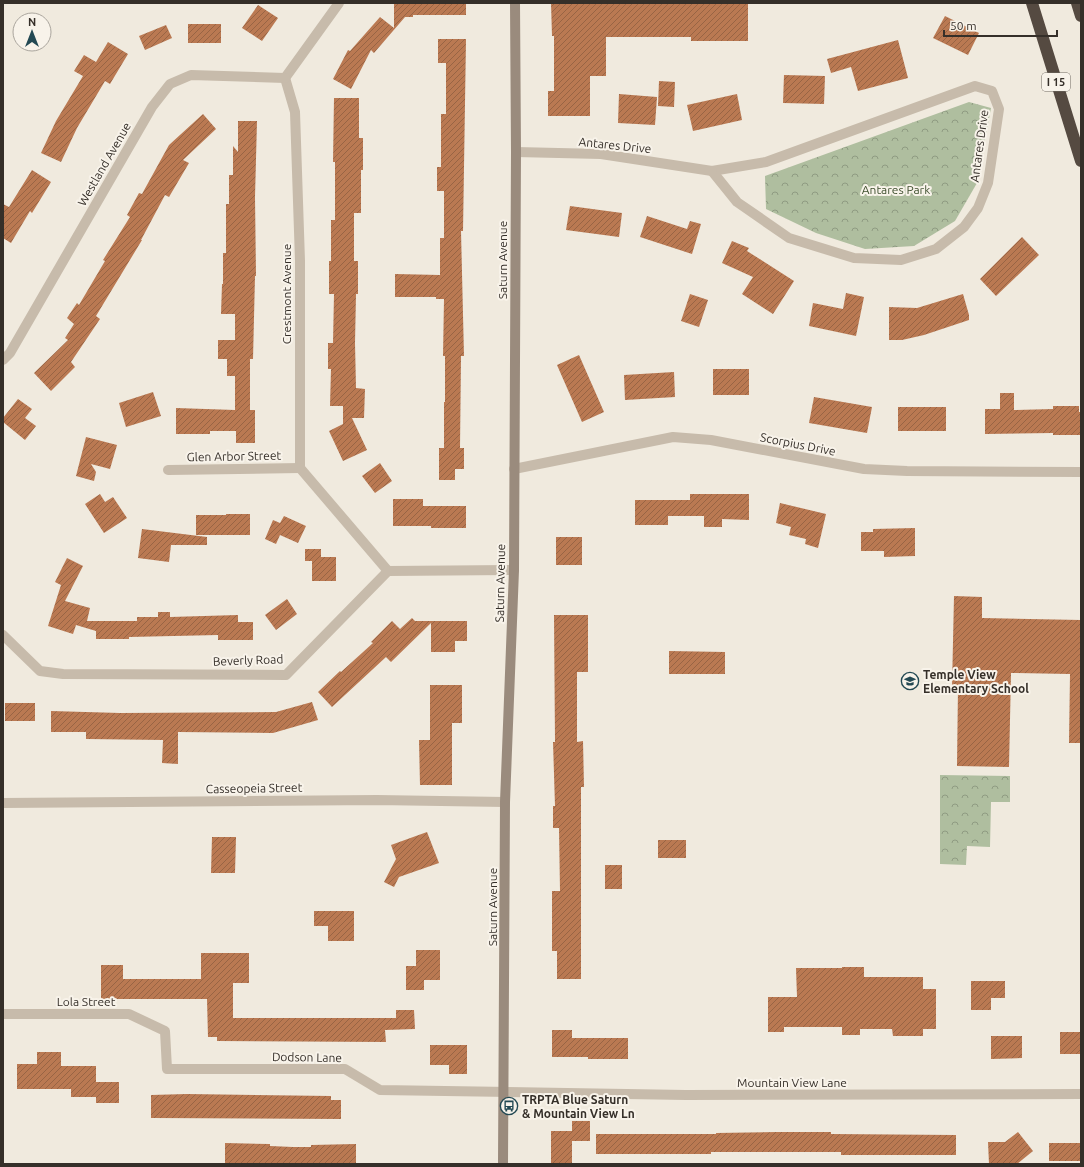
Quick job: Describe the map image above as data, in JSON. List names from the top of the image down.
{
  "streets": {
    "highway": ["I 15"],
    "street": [
      "Antares Drive",
      "Westland Avenue",
      "Saturn Avenue",
      "Crestmont Avenue",
      "Scorpius Drive",
      "Glen Arbor Street",
      "Beverly Road",
      "Casseopeia Street",
      "Lola Street",
      "Dodson Lane",
      "Mountain View Lane"
    ]
  },
  "crossings": [
    ["Antares Drive", "Saturn Avenue"],
    ["Westland Avenue", "Crestmont Avenue"],
    ["Saturn Avenue", "Scorpius Drive"],
    ["Saturn Avenue", "Casseopeia Street"],
    ["Saturn Avenue", "Dodson Lane"],
    ["Saturn Avenue", "Mountain View Lane"],
    ["Crestmont Avenue", "Glen Arbor Street"],
    ["Lola Street", "Dodson Lane"],
    ["Dodson Lane", "Mountain View Lane"]
  ],
  "parks": ["Antares Park"],
  "places": {
    "school or university": ["Temple View Elementary School"],
    "bus stop": ["TRPTA Blue Saturn & Mountain View Ln"]
  },
  "scale_bar": "50 m",
  "north": "top"
}
